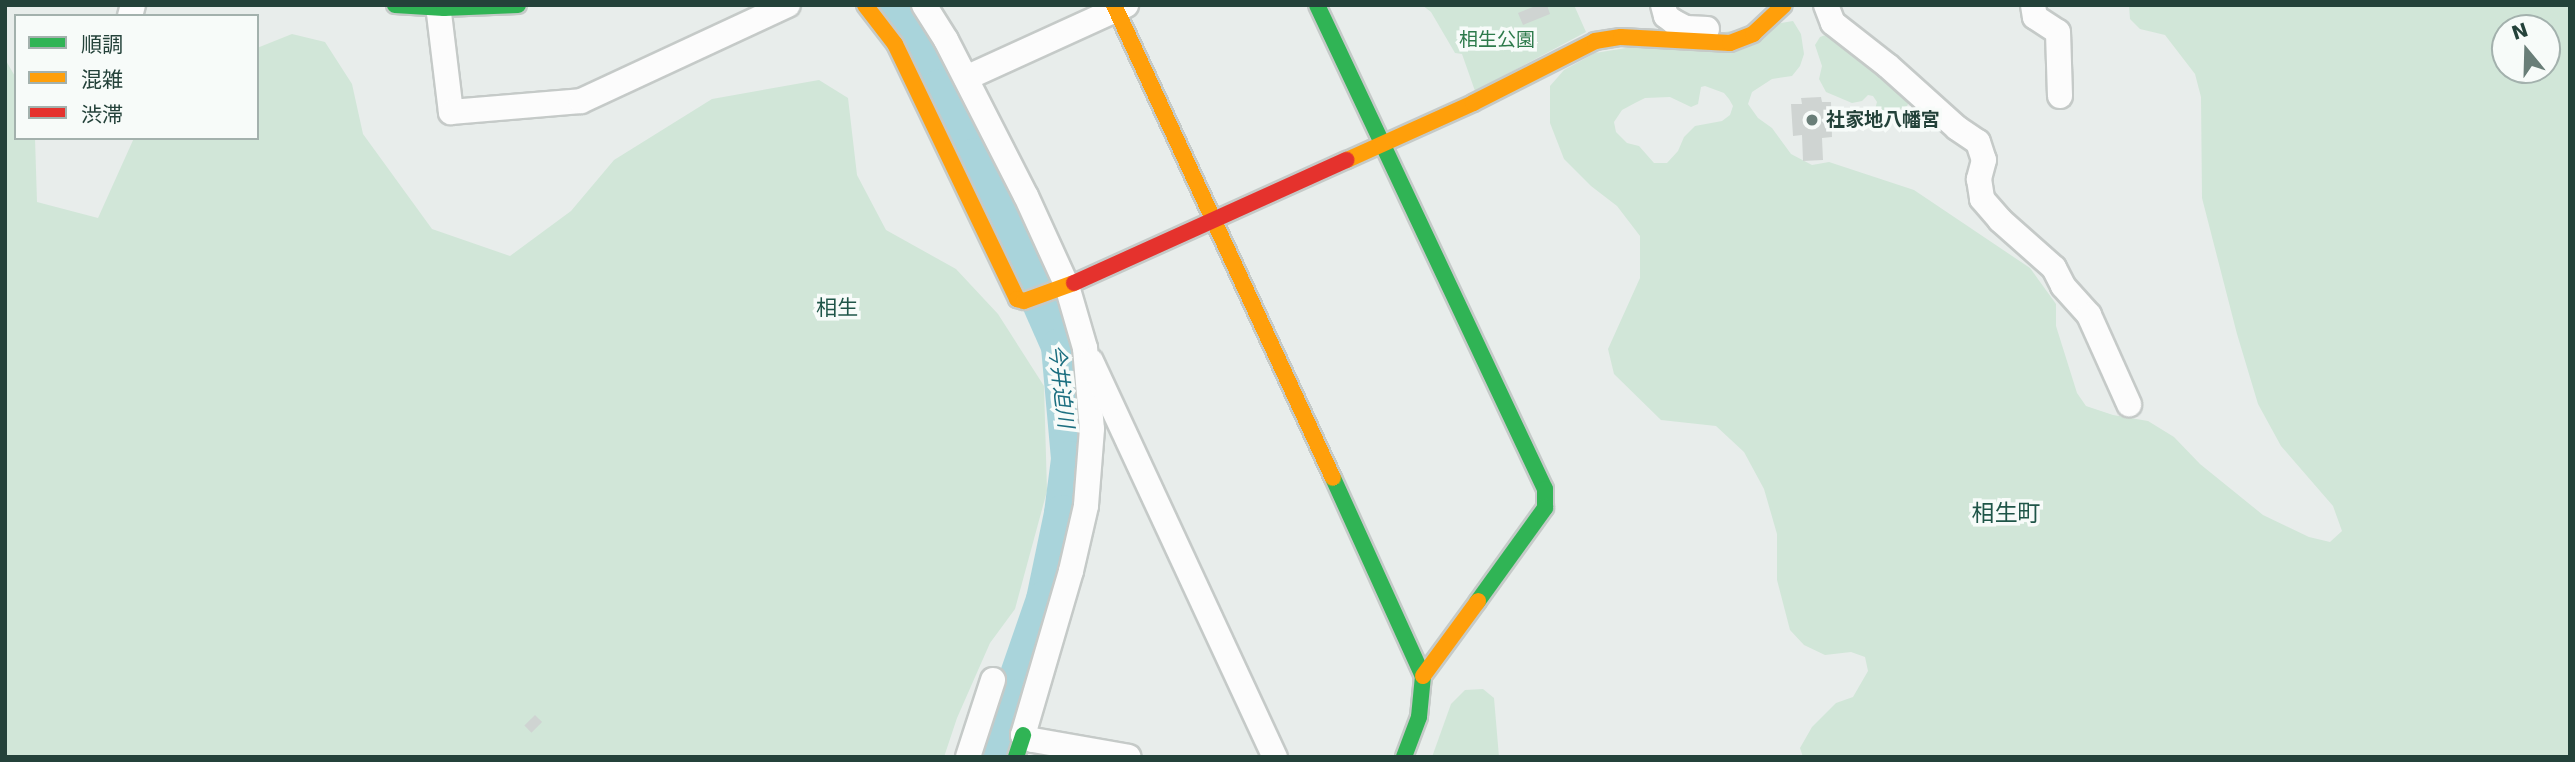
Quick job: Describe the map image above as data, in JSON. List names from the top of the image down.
{
  "districts": ["相生", "相生町"],
  "water": ["今井迫川"],
  "parks": ["相生公園"],
  "places": ["社家地八幡宮"],
  "legend": ["順調", "混雑", "渋滞"],
  "north": "top"
}
